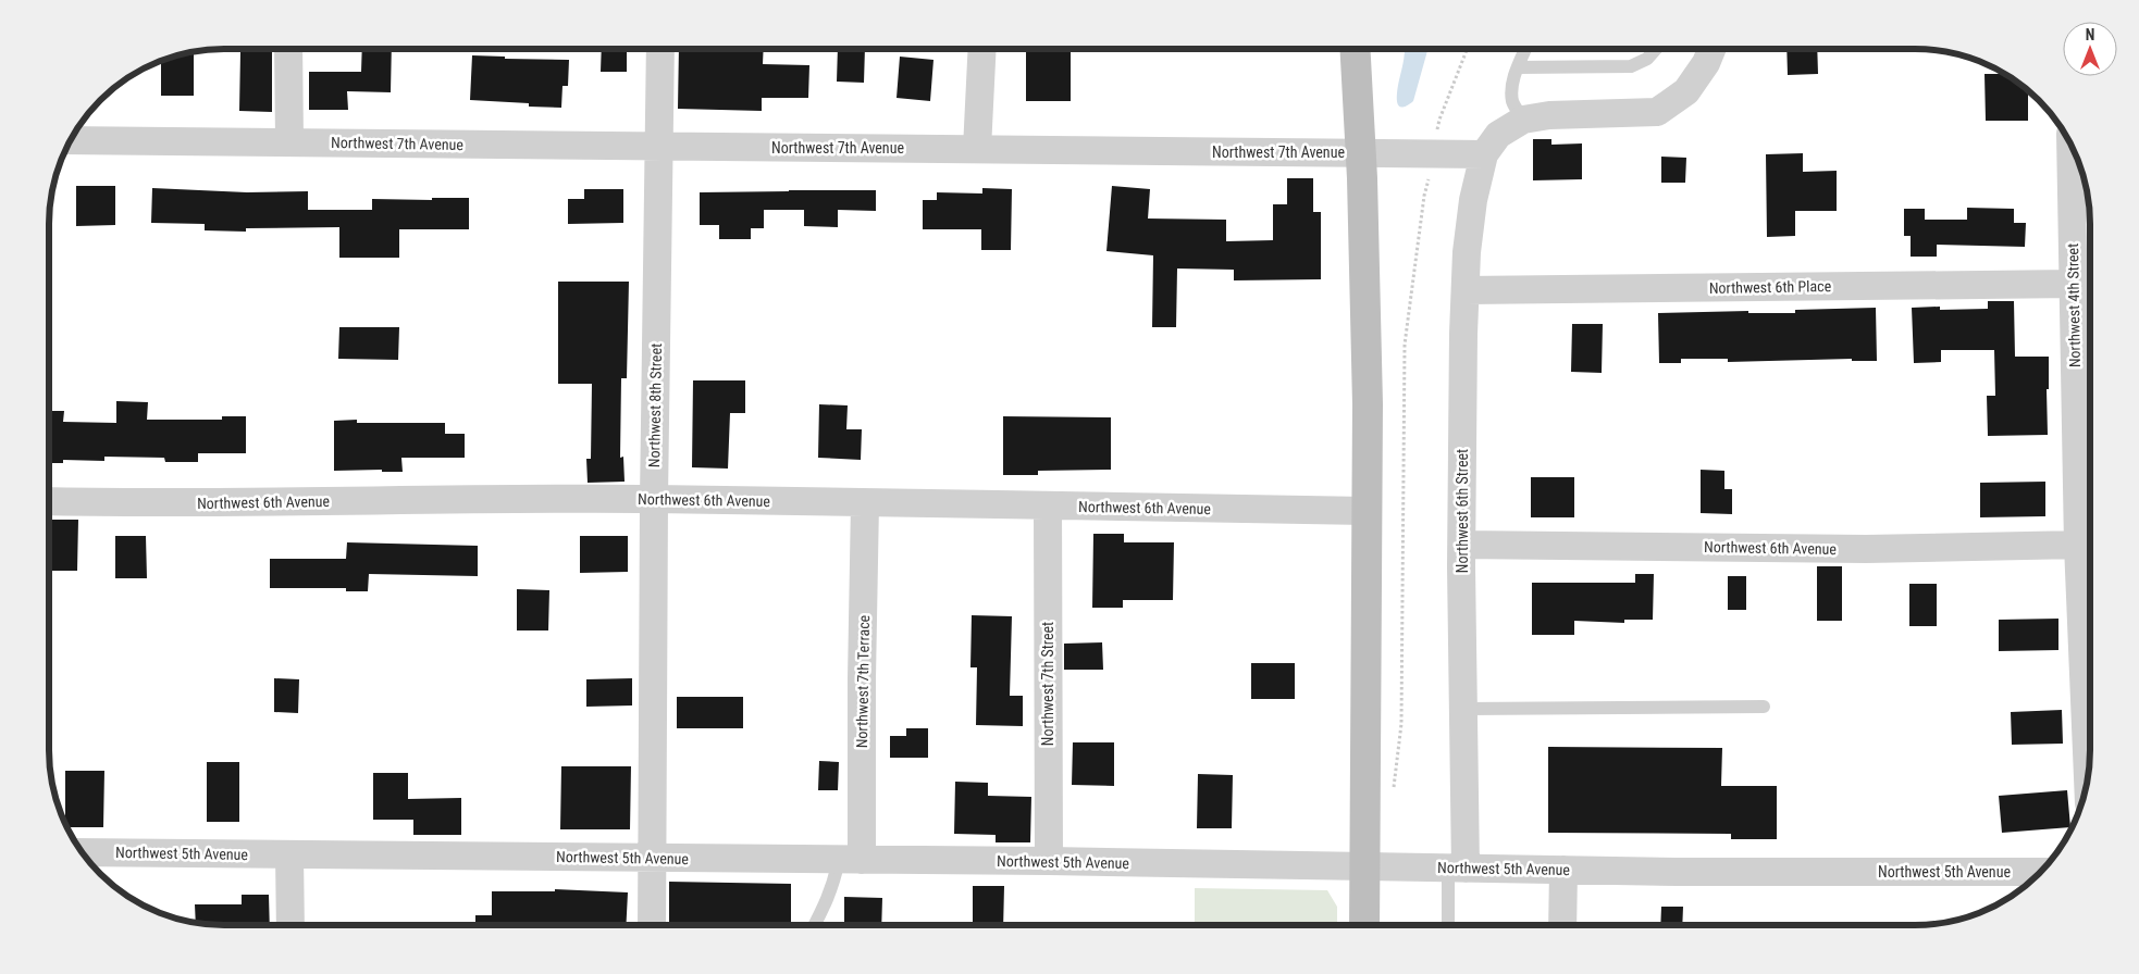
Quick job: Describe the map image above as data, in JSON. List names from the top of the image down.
{
  "streets": {
    "street": [
      "Northwest 7th Avenue",
      "Northwest 6th Place",
      "Northwest 4th Street",
      "Northwest 8th Street",
      "Northwest 6th Avenue",
      "Northwest 6th Street",
      "Northwest 7th Terrace",
      "Northwest 7th Street",
      "Northwest 5th Avenue"
    ]
  },
  "crossings": [
    ["Northwest 7th Avenue", "Northwest 8th Street"],
    ["Northwest 7th Avenue", "Northwest 6th Street"],
    ["Northwest 6th Place", "Northwest 4th Street"],
    ["Northwest 6th Place", "Northwest 6th Street"],
    ["Northwest 4th Street", "Northwest 6th Avenue"],
    ["Northwest 8th Street", "Northwest 6th Avenue"],
    ["Northwest 8th Street", "Northwest 5th Avenue"],
    ["Northwest 6th Avenue", "Northwest 6th Street"],
    ["Northwest 6th Avenue", "Northwest 7th Terrace"],
    ["Northwest 6th Avenue", "Northwest 7th Street"],
    ["Northwest 6th Street", "Northwest 5th Avenue"],
    ["Northwest 7th Terrace", "Northwest 5th Avenue"],
    ["Northwest 7th Street", "Northwest 5th Avenue"]
  ],
  "north": "top"
}
